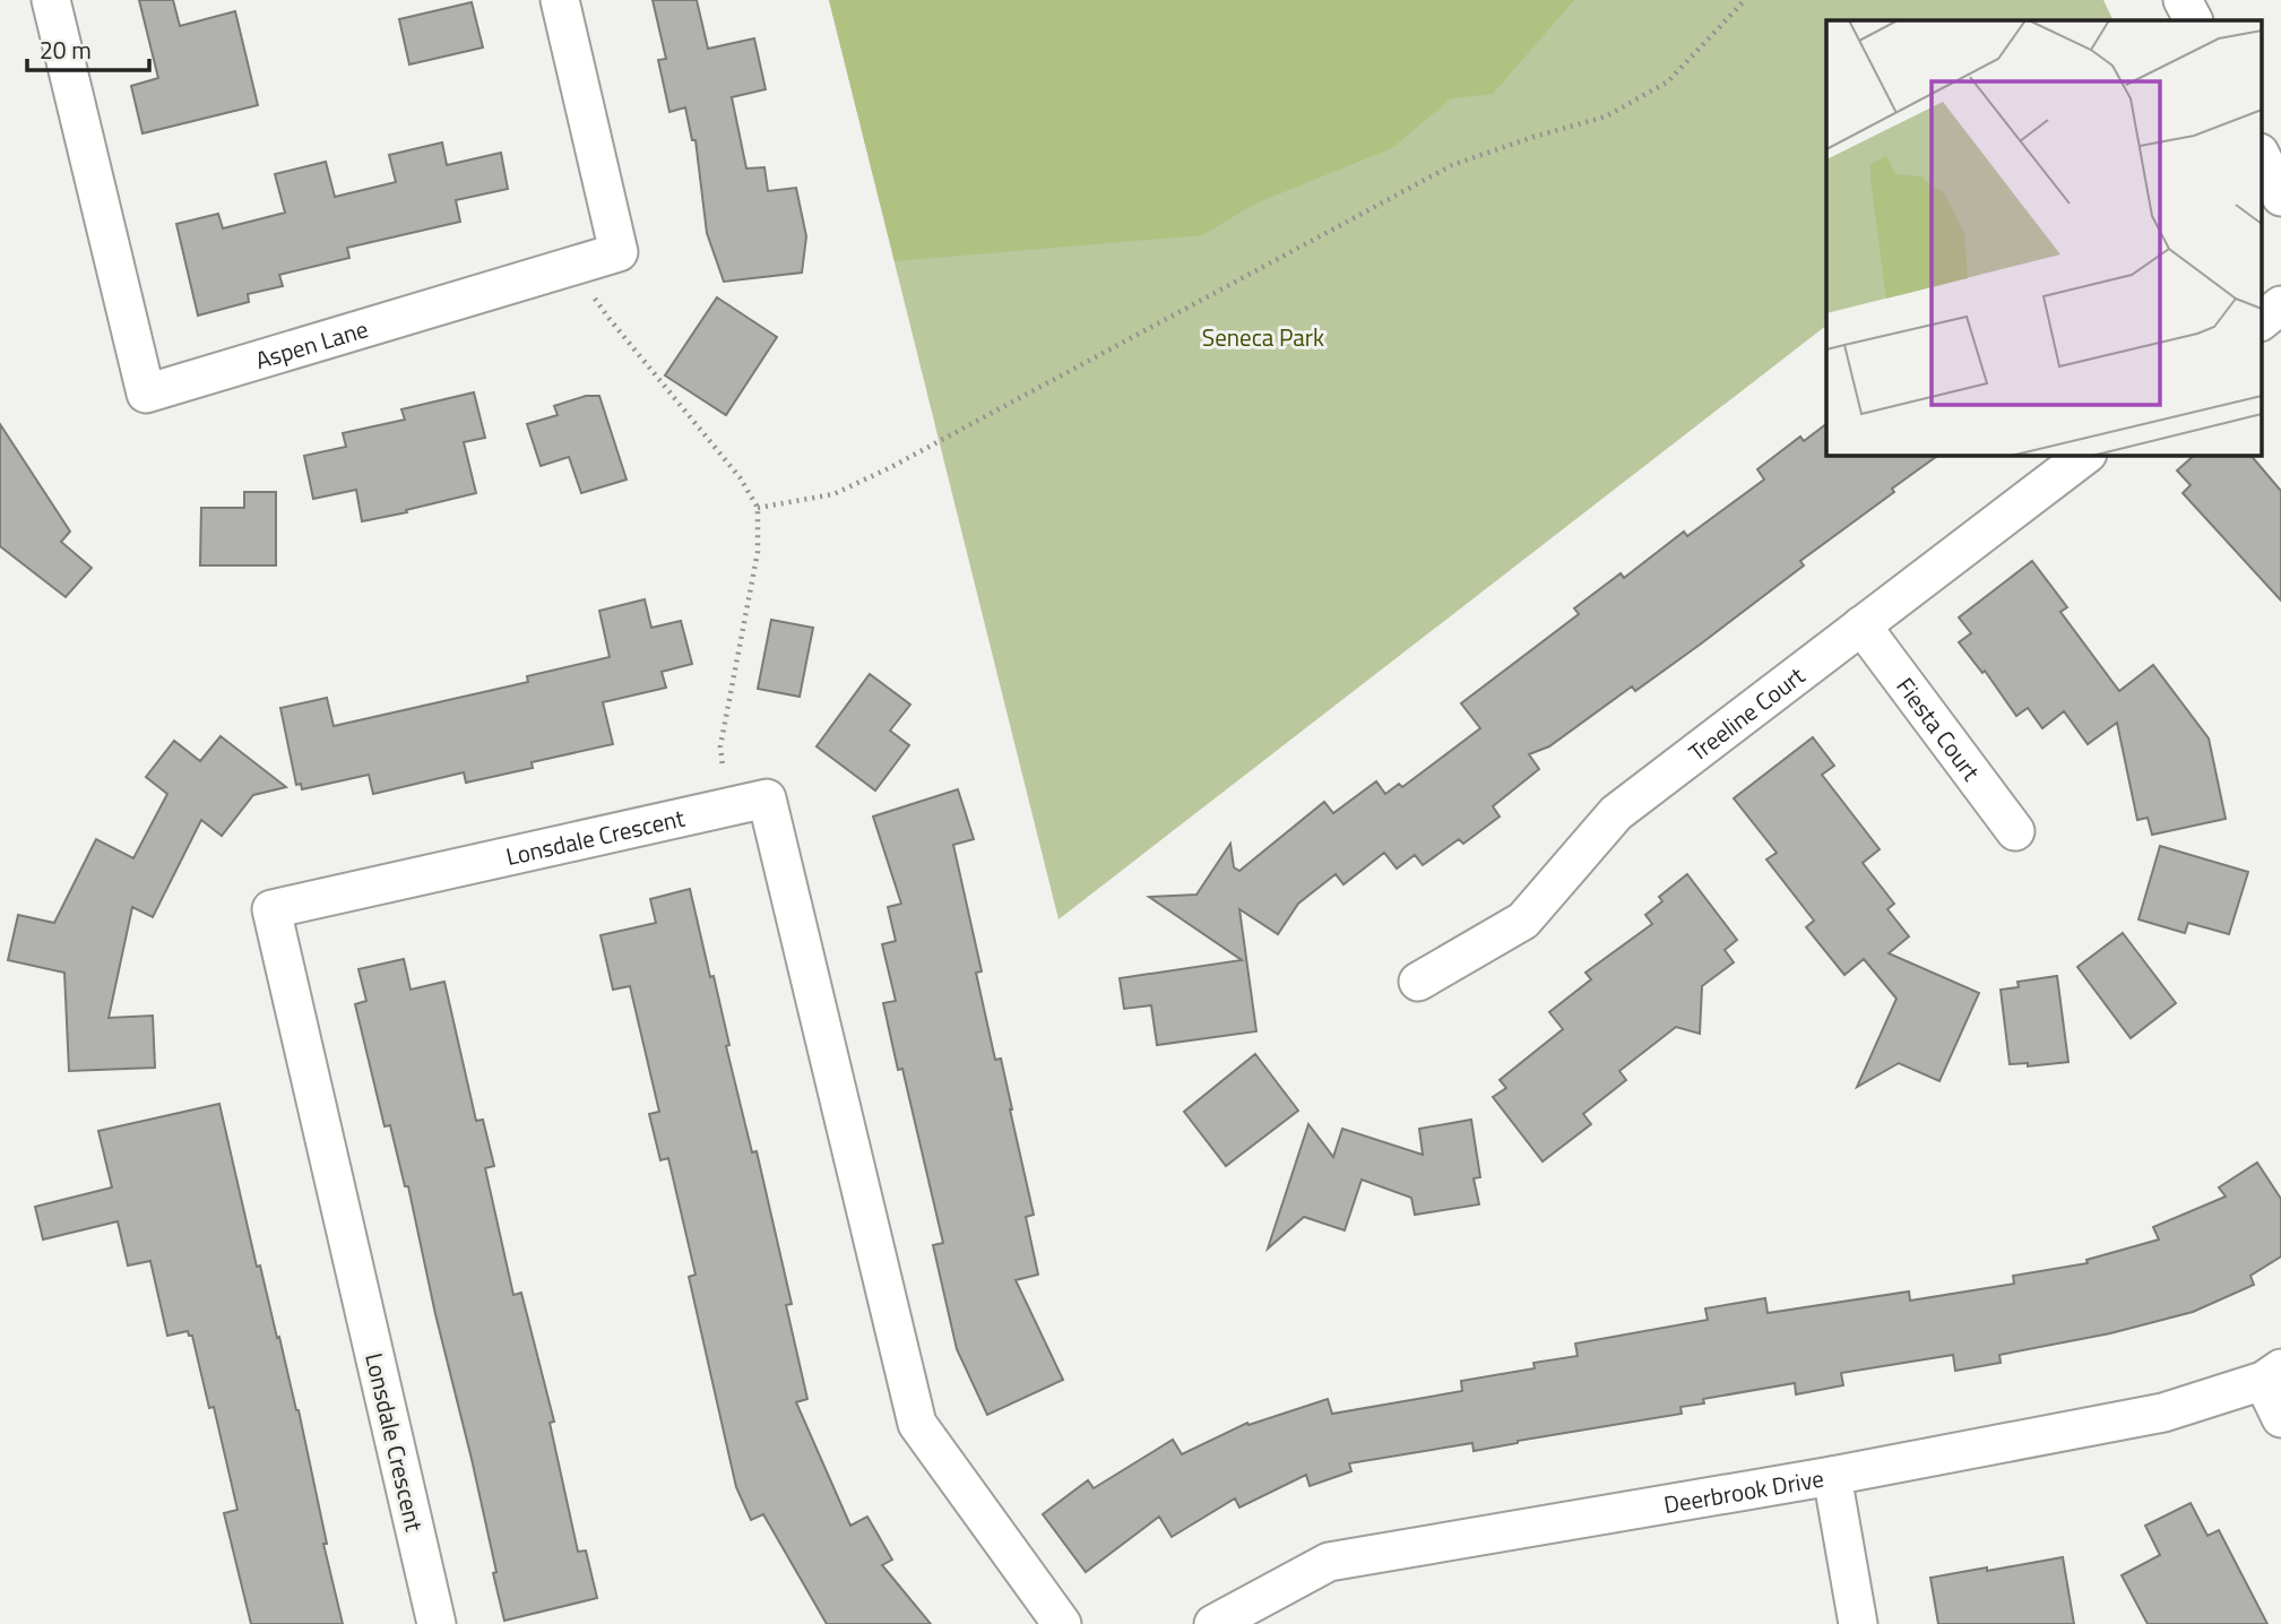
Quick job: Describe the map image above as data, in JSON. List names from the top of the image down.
{
  "streets": {
    "street": [
      "Aspen Lane",
      "Treeline Court",
      "Fiesta Court",
      "Lonsdale Crescent",
      "Deerbrook Drive"
    ]
  },
  "crossings": [
    ["Treeline Court", "Fiesta Court"]
  ],
  "parks": ["Seneca Park"],
  "scale_bar": "20 m"
}
